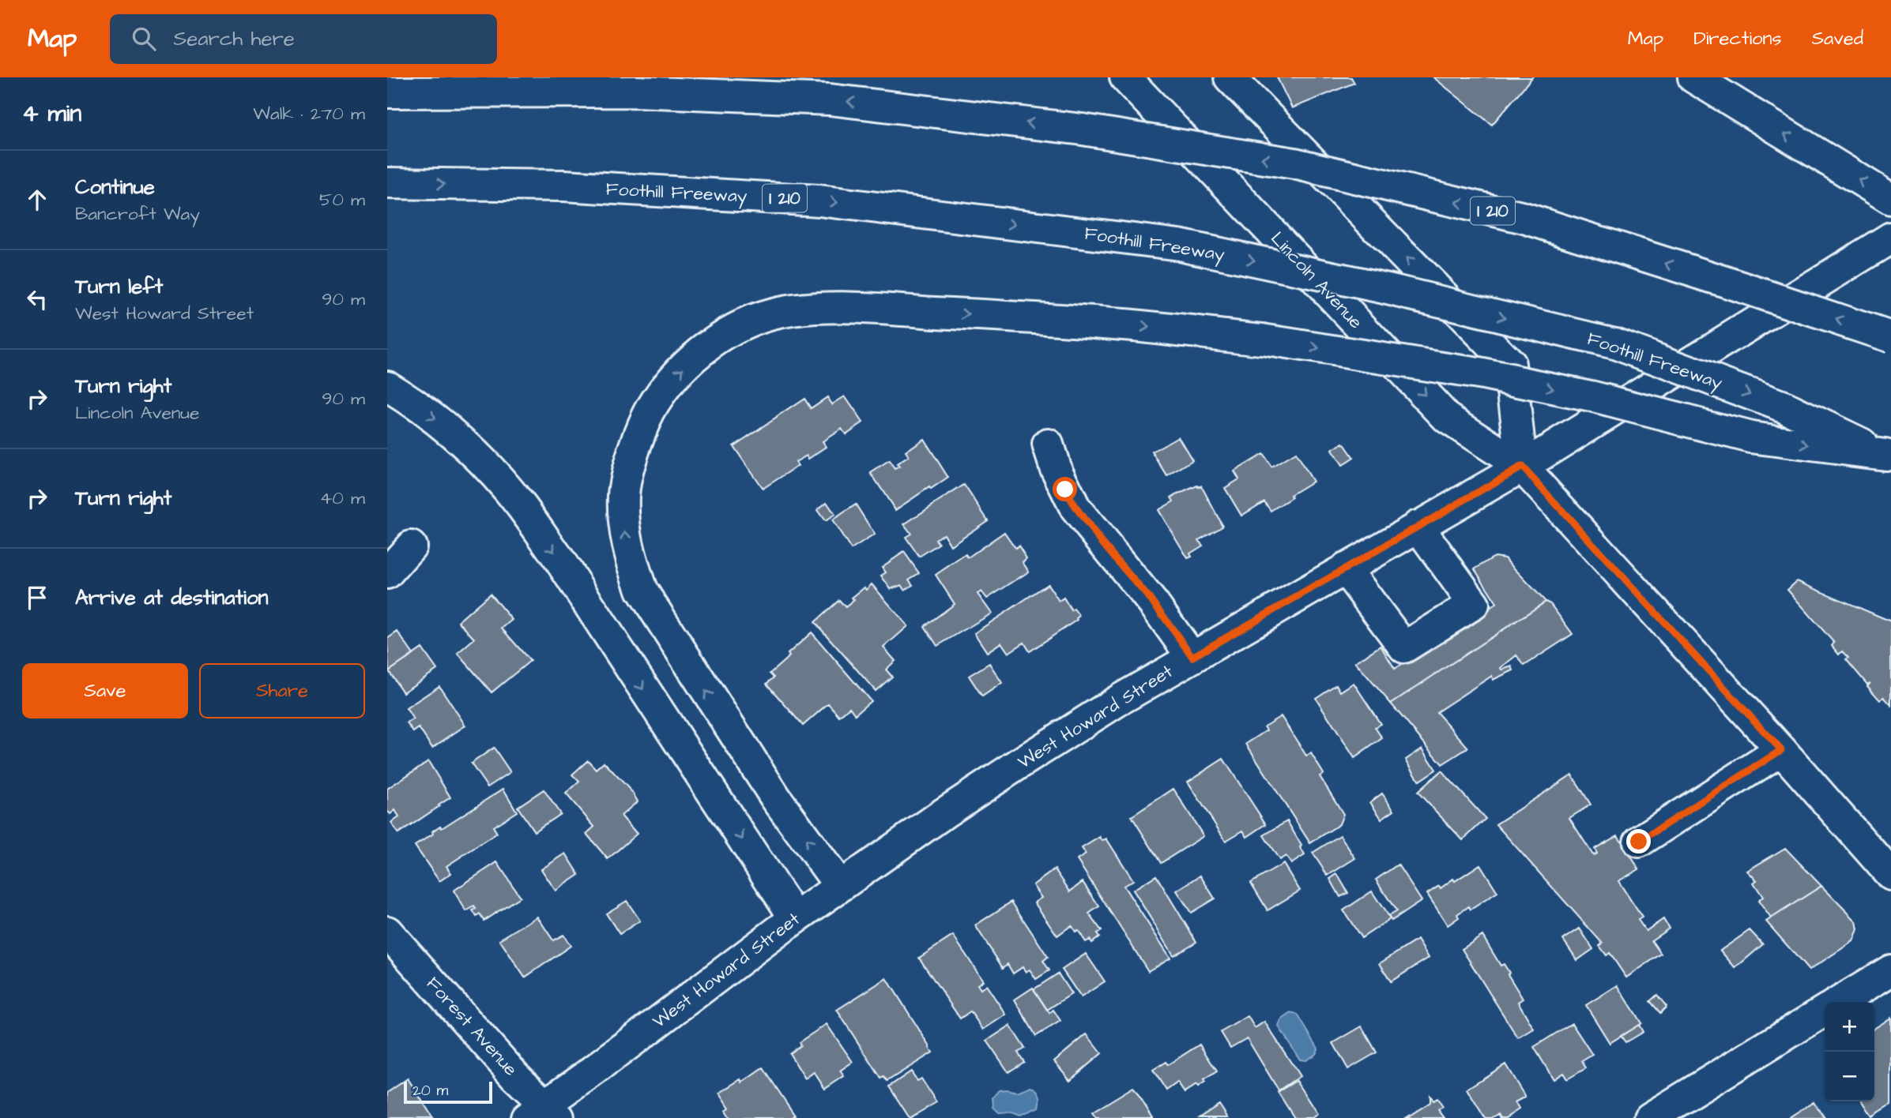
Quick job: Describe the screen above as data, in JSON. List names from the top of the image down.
{
  "streets": {
    "main road": [
      "Foothill Freeway",
      "I 210",
      "Lincoln Avenue",
      "West Howard Street",
      "Forest Avenue"
    ]
  },
  "crossings": [
    ["Lincoln Avenue", "West Howard Street"],
    ["West Howard Street", "Forest Avenue"]
  ],
  "scale_bar": "20 m",
  "page": {
    "header": "Map",
    "search": "Search here",
    "nav": ["Map", "Directions", "Saved"],
    "heading": ["4 min", "Walk · 270 m"],
    "list": [
      ["Continue", "Bancroft Way", "50 m"],
      ["Turn left", "West Howard Street", "90 m"],
      ["Turn right", "Lincoln Avenue", "90 m"],
      ["Turn right", "40 m"],
      "Arrive at destination"
    ],
    "buttons": ["Save", "Share"],
    "map_buttons": ["+", "−"],
    "scale": "20 m"
  }
}
